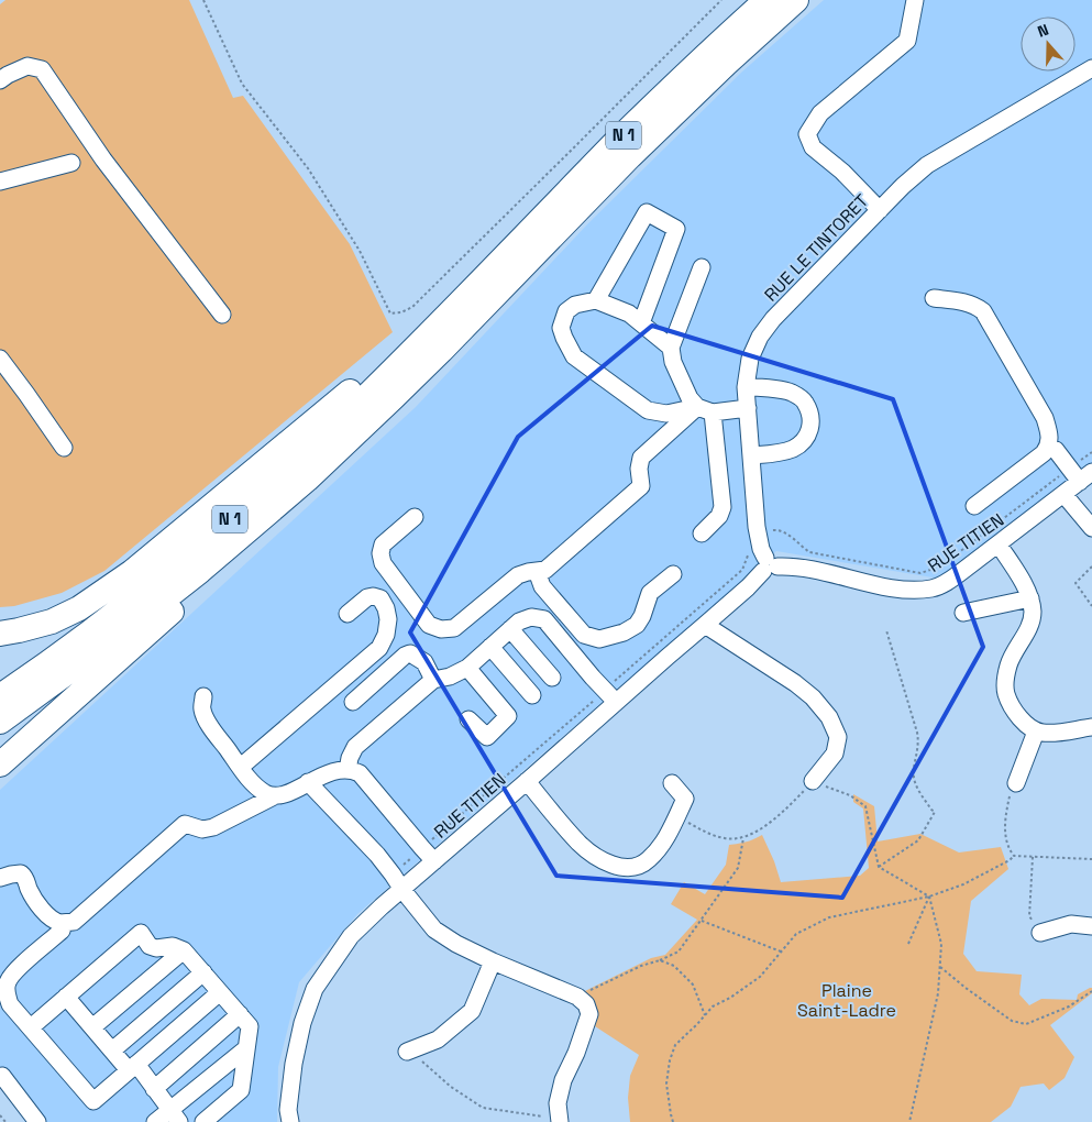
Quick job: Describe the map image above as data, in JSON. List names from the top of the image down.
{
  "streets": {
    "highway": ["N 1"],
    "street": ["RUE LE TINTORET", "RUE TITIEN"]
  },
  "crossings": [
    ["RUE LE TINTORET", "RUE TITIEN"]
  ],
  "parks": ["Plaine Saint-Ladre"],
  "north": "top"
}
